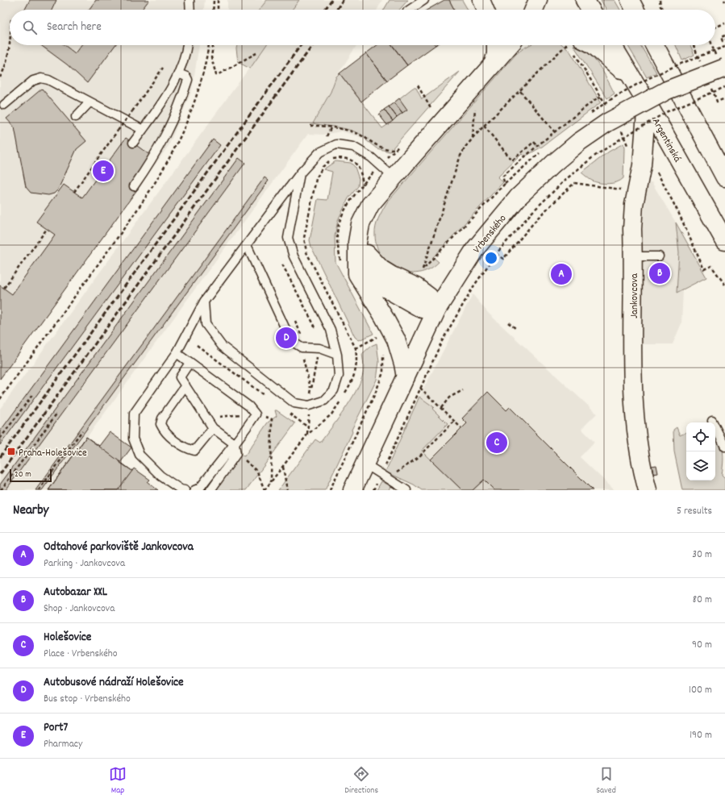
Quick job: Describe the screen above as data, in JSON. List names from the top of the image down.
{
  "streets": {
    "main road": ["Argentinská", "Vrbenského", "Jankovcova"]
  },
  "crossings": [
    ["Argentinská", "Jankovcova"]
  ],
  "places": {
    "transit": ["Praha-Holešovice"]
  },
  "scale_bar": "20 m",
  "page": {
    "search": "Search here",
    "pins": [
      "E",
      "B",
      "A",
      "D",
      "C"
    ],
    "scale": "20 m",
    "heading": ["Nearby", "5 results"],
    "list": [
      {
        "mark": "A",
        "name": "Odtahové parkoviště Jankovcova",
        "note": "Parking · Jankovcova",
        "value": "30 m"
      },
      {
        "mark": "B",
        "name": "Autobazar XXL",
        "note": "Shop · Jankovcova",
        "value": "80 m"
      },
      {
        "mark": "C",
        "name": "Holešovice",
        "note": "Place · Vrbenského",
        "value": "90 m"
      },
      {
        "mark": "D",
        "name": "Autobusové nádraží Holešovice",
        "note": "Bus stop · Vrbenského",
        "value": "100 m"
      },
      {
        "mark": "E",
        "name": "Port7",
        "note": "Pharmacy",
        "value": "190 m"
      }
    ],
    "nav": ["Map", "Directions", "Saved"]
  }
}
